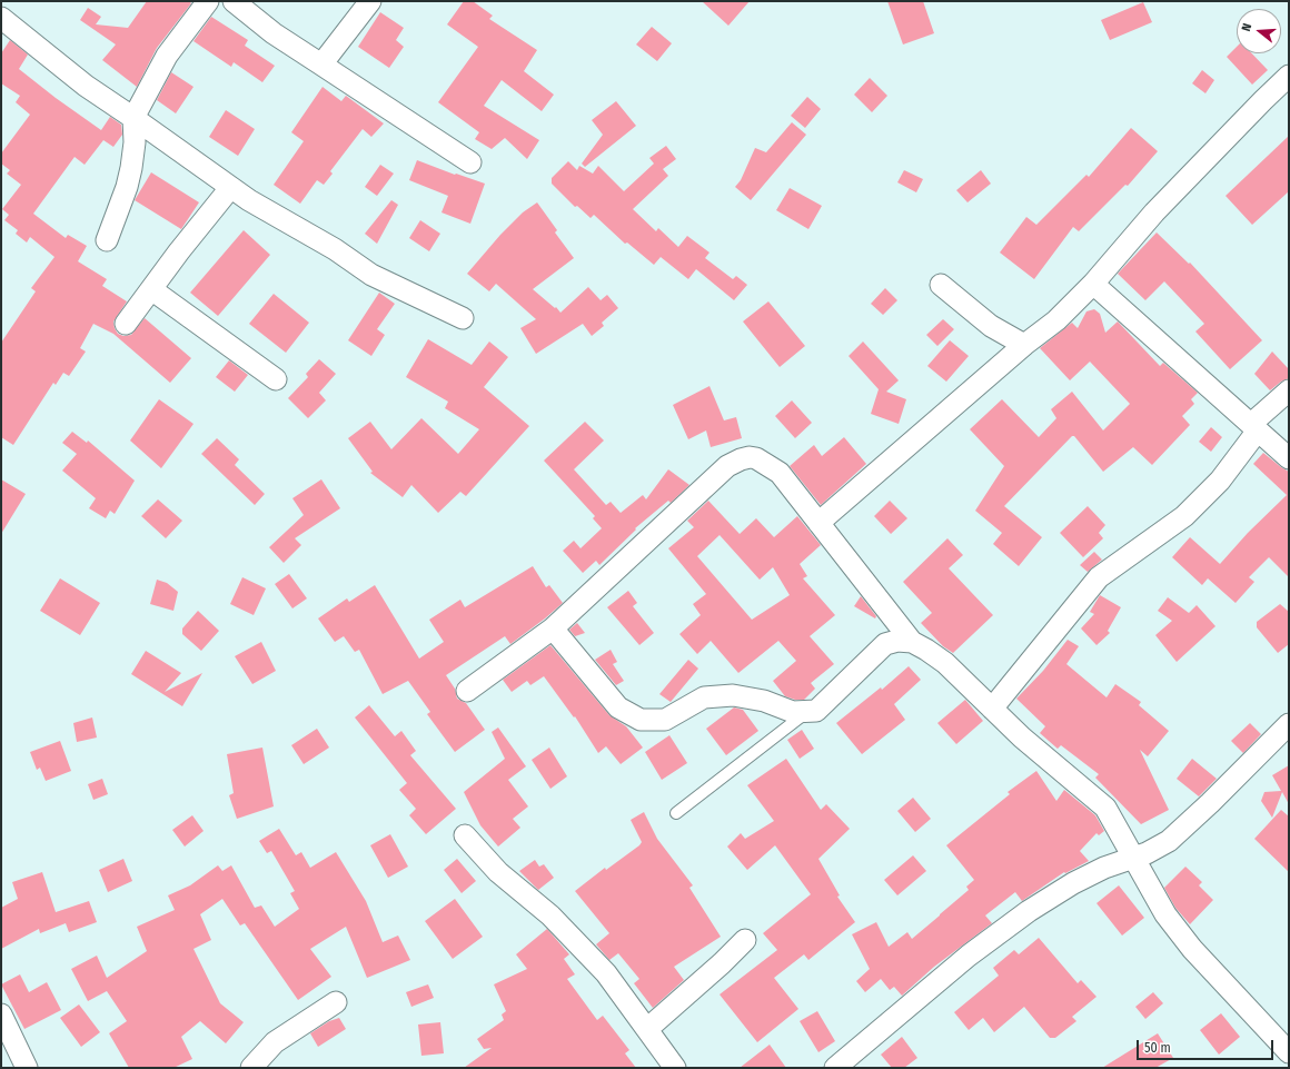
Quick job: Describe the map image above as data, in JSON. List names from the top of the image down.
{
  "scale_bar": "50 m",
  "north": "left"
}
